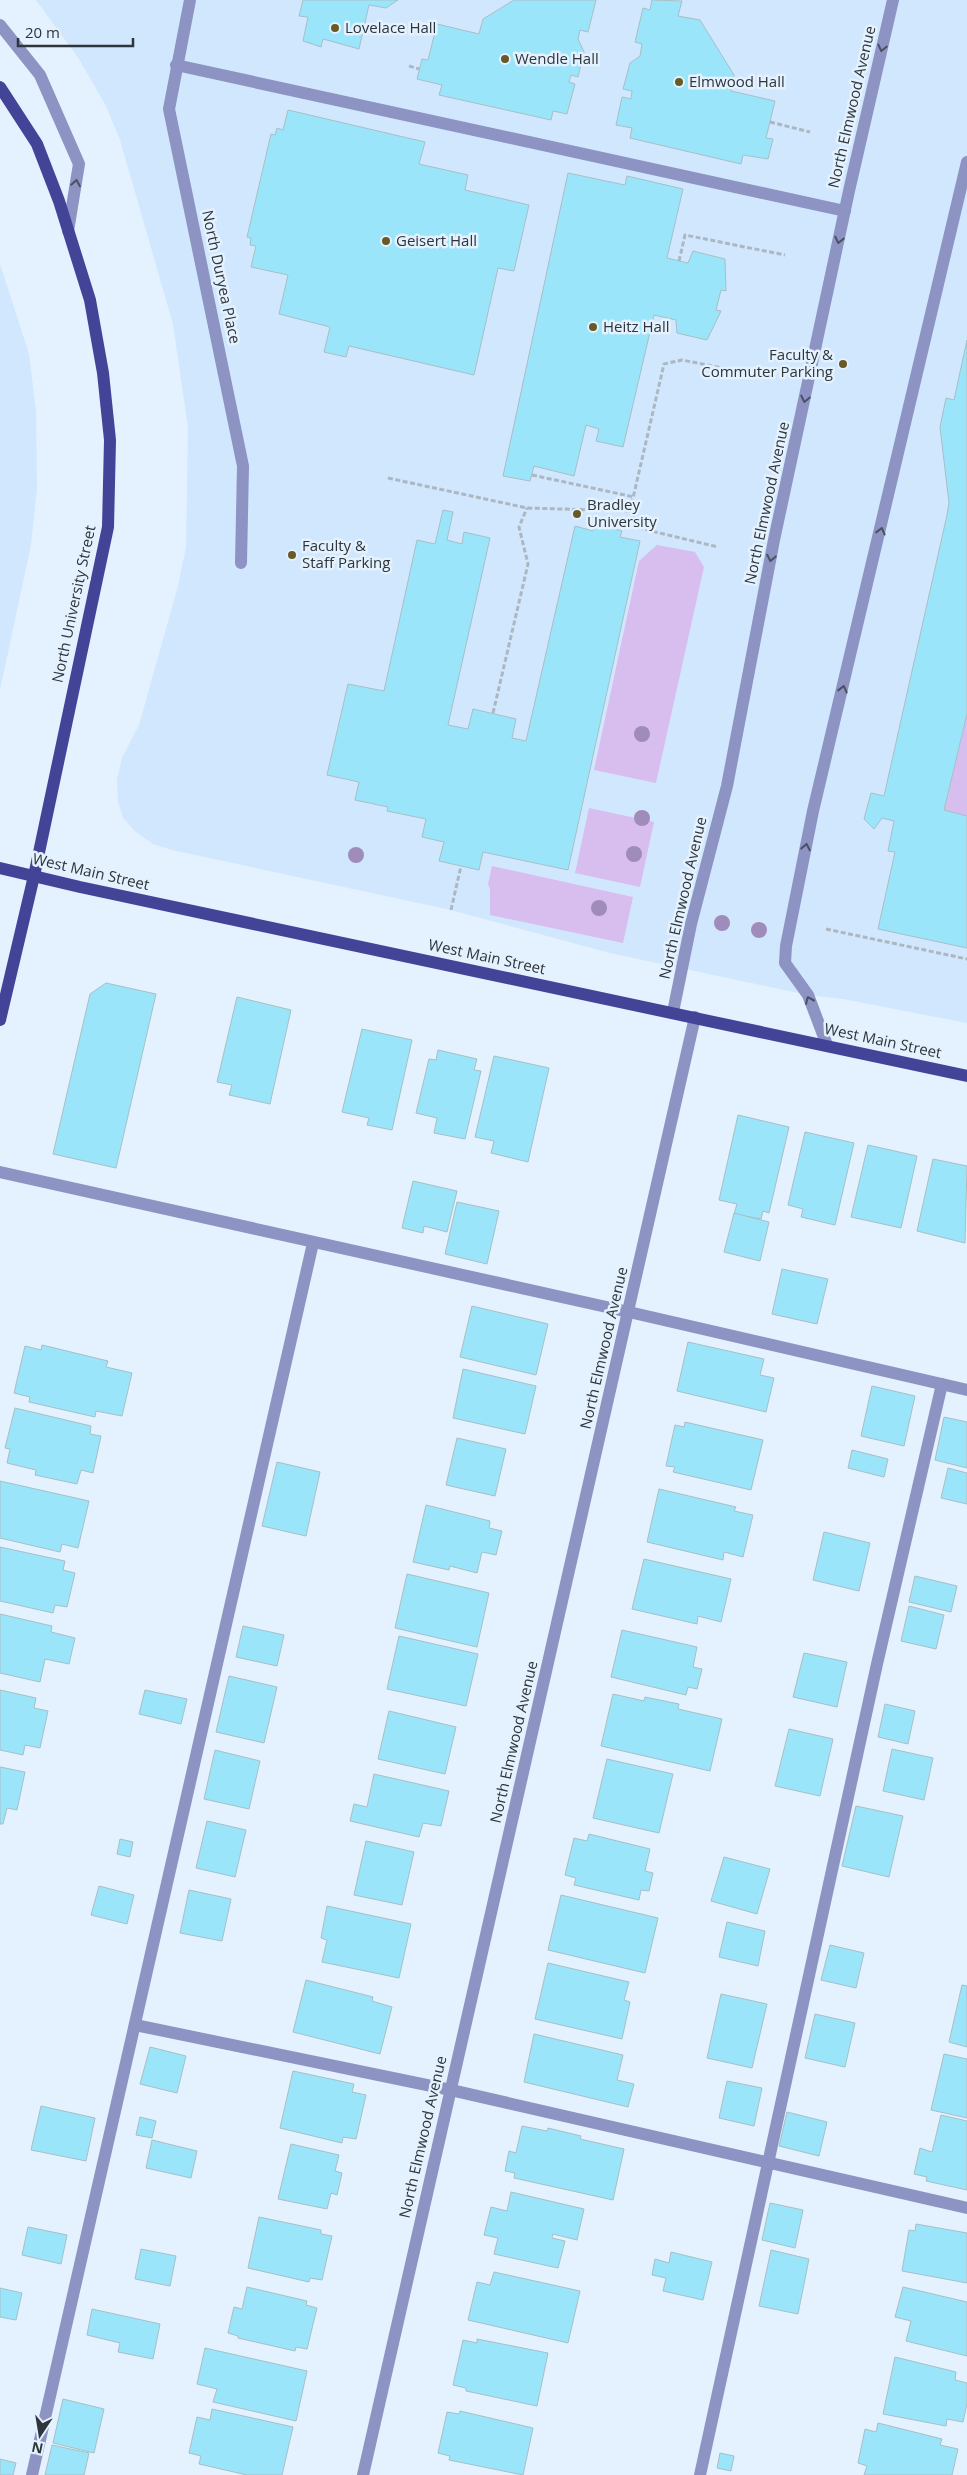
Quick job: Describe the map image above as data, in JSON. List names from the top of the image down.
{
  "streets": {
    "main road": ["North University Street", "West Main Street"],
    "street": ["North Elmwood Avenue", "North Duryea Place"]
  },
  "crossings": [
    ["North Elmwood Avenue", "West Main Street"],
    ["North University Street", "West Main Street"]
  ],
  "places": [
    "Lovelace Hall",
    "Wendle Hall",
    "Elmwood Hall",
    "Geisert Hall",
    "Heitz Hall",
    "Faculty & Commuter Parking",
    "Bradley University",
    "Faculty & Staff Parking"
  ],
  "scale_bar": "20 m",
  "north": "bottom"
}
